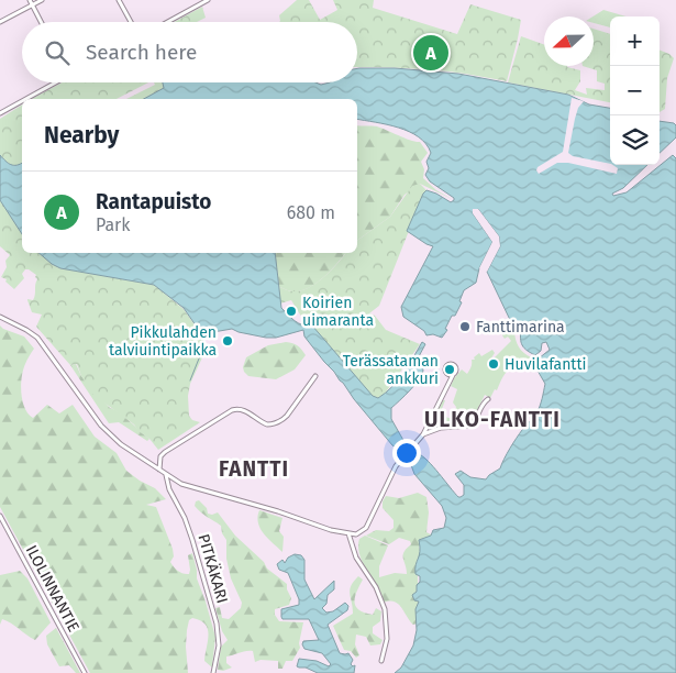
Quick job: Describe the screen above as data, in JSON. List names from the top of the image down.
{
  "streets": {
    "street": ["PITKÄKARI", "ILOLINNANTIE"]
  },
  "districts": ["ULKO-FANTTI", "FANTTI"],
  "places": [
    "Koirien uimaranta",
    "Fanttimarina",
    "Pikkulahden talviuintipaikka",
    "Huvilafantti",
    "Terässataman ankkuri"
  ],
  "north": "left",
  "page": {
    "map_buttons": ["+", "−"],
    "search": "Search here",
    "pins": "A",
    "heading": "Nearby",
    "list": [
      {
        "mark": "A",
        "name": "Rantapuisto",
        "note": "Park",
        "value": "680 m"
      }
    ]
  }
}
